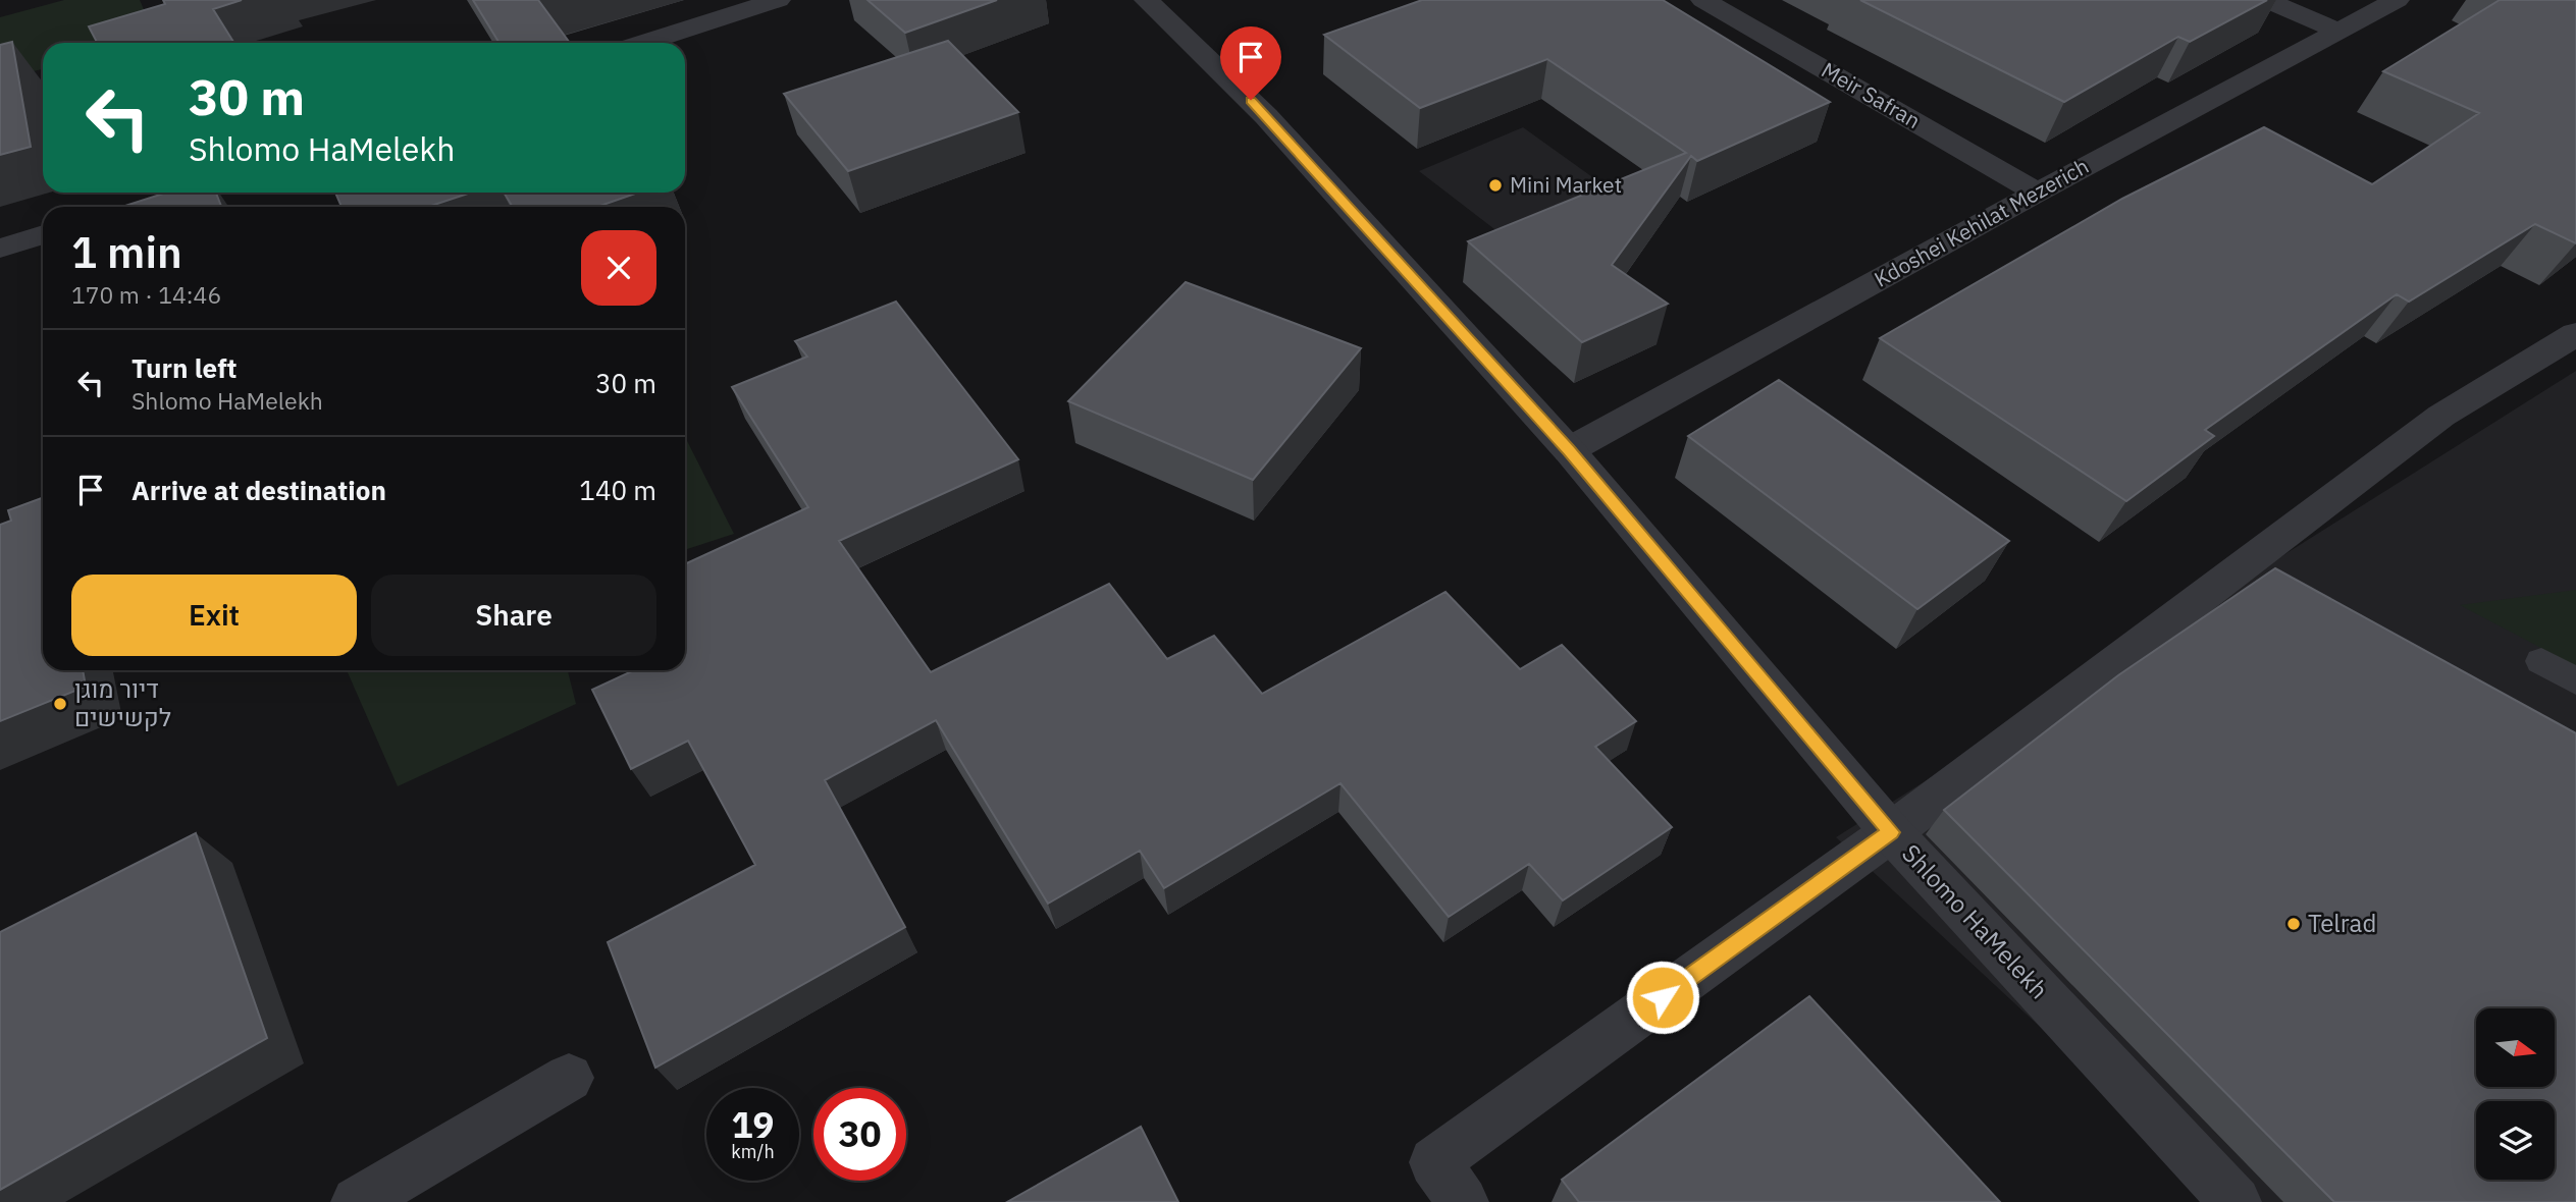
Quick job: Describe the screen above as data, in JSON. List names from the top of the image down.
{
  "streets": {
    "street": ["Meir Safran", "Kdoshei Kehilat Mezerich", "Shlomo HaMelekh"]
  },
  "crossings": [
    ["Meir Safran", "Kdoshei Kehilat Mezerich"],
    ["Kdoshei Kehilat Mezerich", "Shlomo HaMelekh"]
  ],
  "places": ["Mini Market", "דיור מוגן לקשישים", "Telrad"],
  "north": "right",
  "page": {
    "turn": ["30 m", "Shlomo HaMelekh"],
    "heading": ["1 min", "170 m · 14:46"],
    "list": [
      {
        "name": "Turn left",
        "note": "Shlomo HaMelekh",
        "value": "30 m"
      },
      {
        "name": "Arrive at destination",
        "value": "140 m"
      }
    ],
    "buttons": ["Exit", "Share"],
    "speed": "19 km/h",
    "limit": "30"
  }
}
